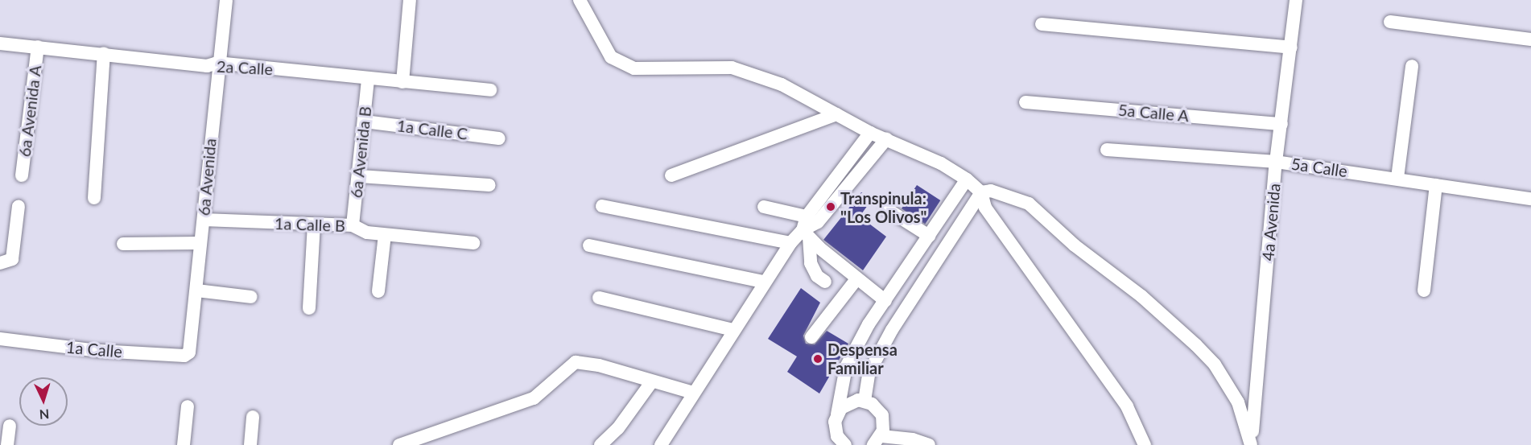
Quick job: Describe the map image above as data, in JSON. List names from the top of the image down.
{
  "streets": {
    "street": [
      "2a Calle",
      "6a Avenida A",
      "5a Calle A",
      "1a Calle C",
      "6a Avenida B",
      "5a Calle",
      "6a Avenida",
      "4a Avenida",
      "1a Calle B",
      "1a Calle"
    ]
  },
  "crossings": [
    ["2a Calle", "6a Avenida A"],
    ["2a Calle", "6a Avenida B"],
    ["2a Calle", "6a Avenida"],
    ["5a Calle A", "4a Avenida"],
    ["1a Calle C", "6a Avenida B"],
    ["6a Avenida B", "1a Calle B"],
    ["5a Calle", "4a Avenida"],
    ["6a Avenida", "1a Calle B"],
    ["6a Avenida", "1a Calle"]
  ],
  "places": ["Transpinula: \"Los Olivos\"", "Despensa Familiar"],
  "north": "bottom"
}
